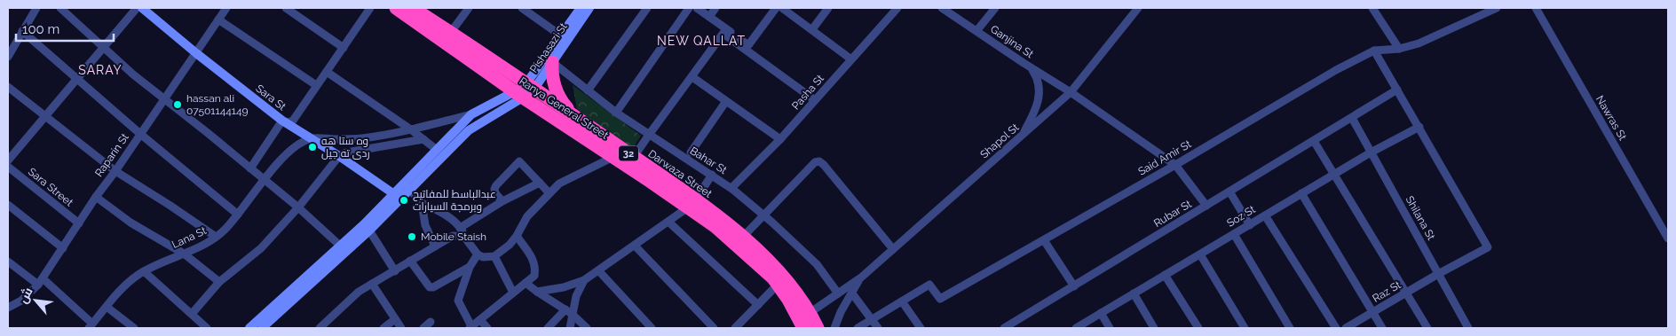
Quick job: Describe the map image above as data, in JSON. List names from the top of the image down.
{
  "streets": {
    "highway": ["Ranya General Street", "32", "Darwaza Street"],
    "main road": ["Pishasazi St", "Sara St"],
    "street": [
      "Ganjina St",
      "Pasha St",
      "Nawras St",
      "Shapol St",
      "Raparin St",
      "Said Amir St",
      "Bahar St",
      "Sara Street",
      "Rubar St",
      "Soz St",
      "Shilana St",
      "Lana St",
      "Raz St"
    ]
  },
  "crossings": [
    ["Ganjina St", "Shapol St"],
    ["Ganjina St", "Said Amir St"],
    ["Ganjina St", "Rubar St"],
    ["Pishasazi St", "Ranya General Street"],
    ["Pishasazi St", "Bahar St"],
    ["Pishasazi St", "Darwaza Street"],
    ["Pasha St", "Bahar St"],
    ["Sara St", "Raparin St"],
    ["Sara St", "Lana St"],
    ["Ranya General Street", "Darwaza Street"],
    ["Raparin St", "Sara Street"],
    ["Rubar St", "Shilana St"],
    ["Soz St", "Shilana St"],
    ["Soz St", "Raz St"],
    ["Shilana St", "Raz St"]
  ],
  "districts": ["NEW QALLAT", "SARAY"],
  "places": [
    "hassan ali 07501144149",
    "وه ستا هه ردى ته جيل",
    "عبدالباسط للمفاتيح وبرمجة السيارات",
    "Mobile Staish"
  ],
  "scale_bar": "100 m",
  "north": "top left"
}
